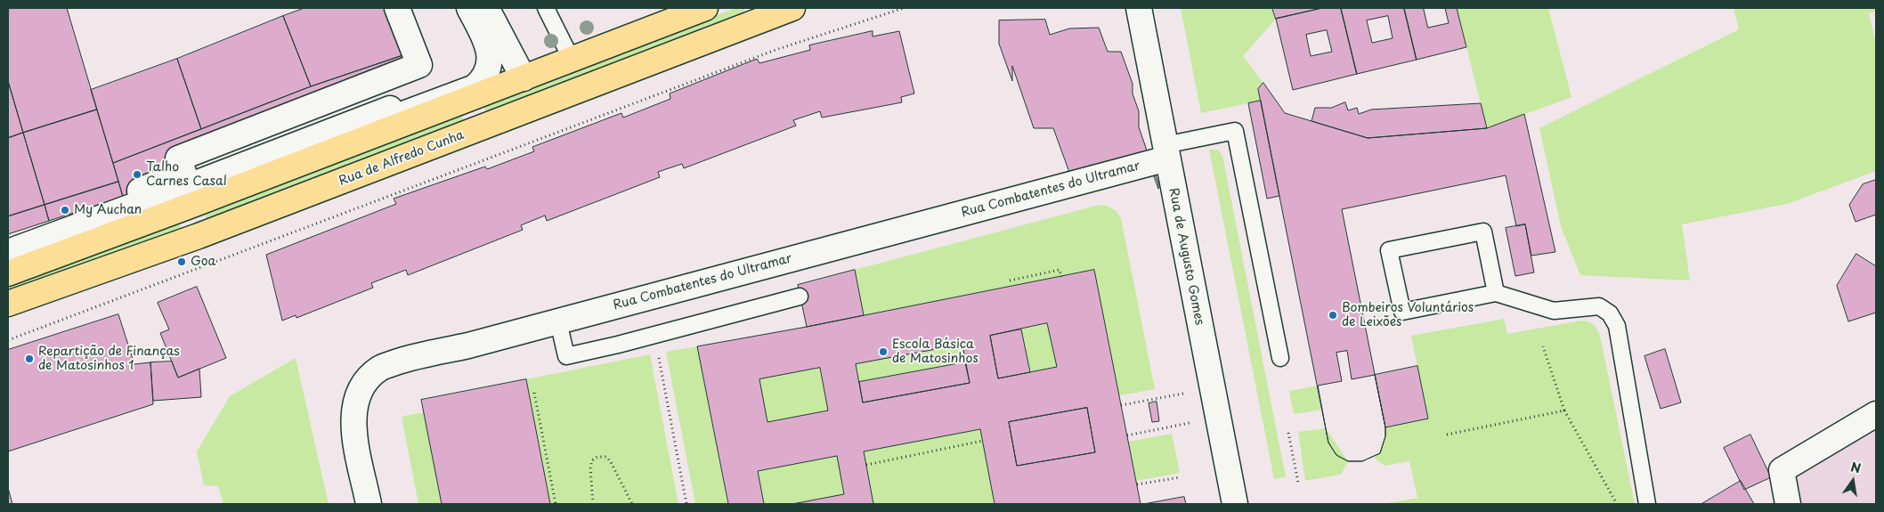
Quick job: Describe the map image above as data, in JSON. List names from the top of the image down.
{
  "streets": {
    "main road": ["Rua de Alfredo Cunha"],
    "street": ["Rua Combatentes do Ultramar", "Rua de Augusto Gomes"]
  },
  "crossings": [
    ["Rua Combatentes do Ultramar", "Rua de Augusto Gomes"]
  ],
  "places": [
    "Talho Carnes Casal",
    "My Auchan",
    "Goa",
    "Bombeiros Voluntários de Leixões",
    "Escola Básica de Matosinhos",
    "Repartição de Finanças de Matosinhos 1"
  ],
  "north": "top"
}
